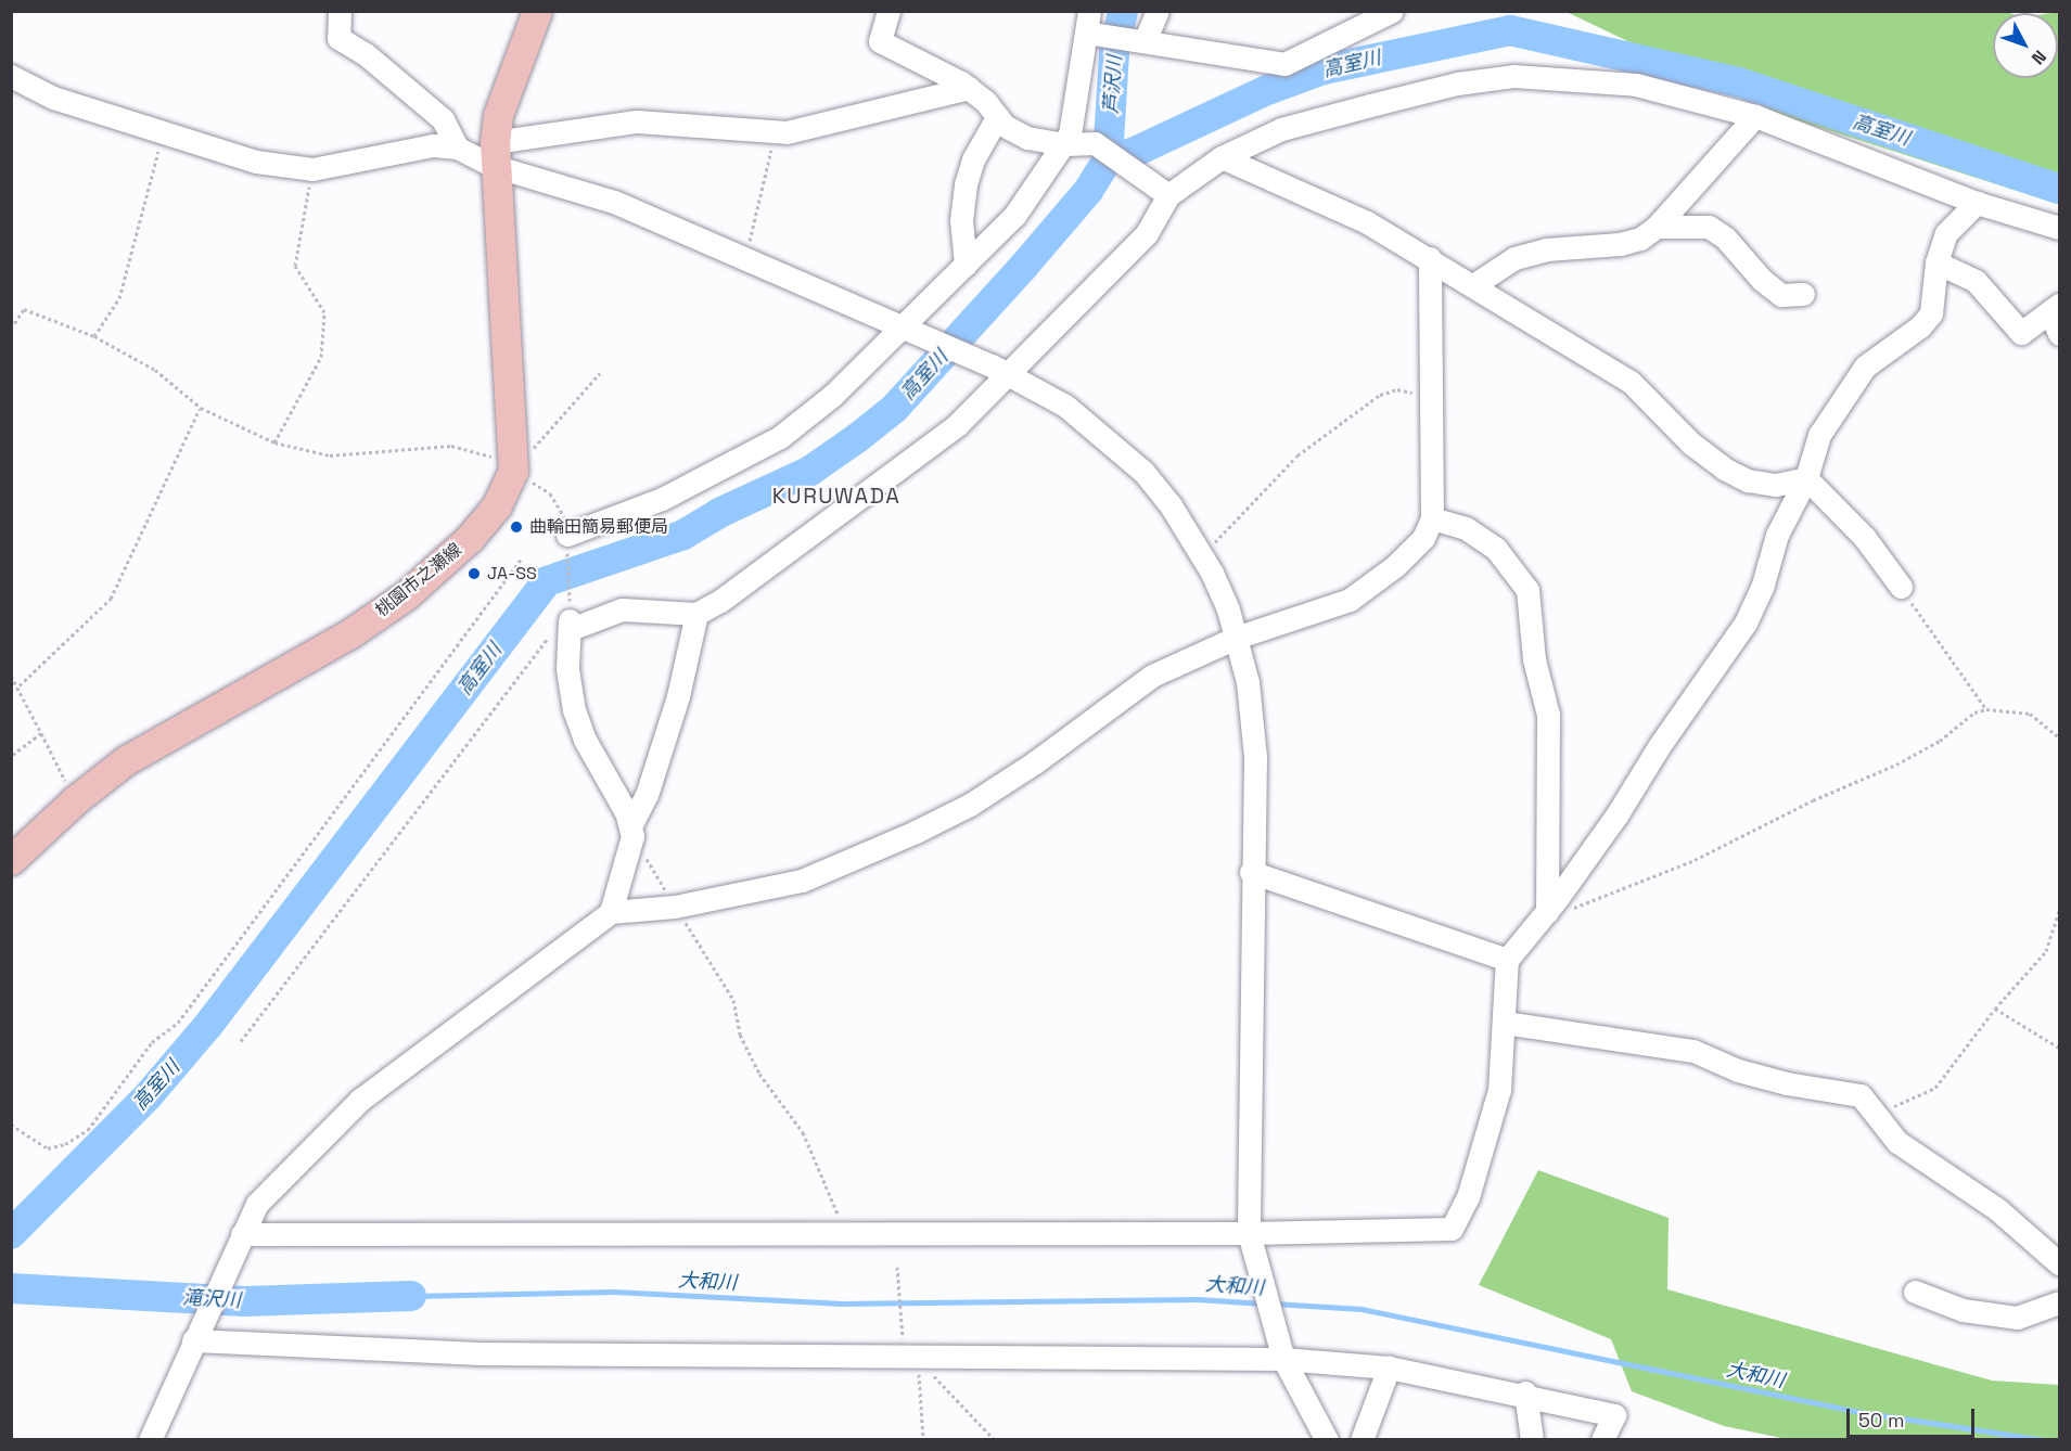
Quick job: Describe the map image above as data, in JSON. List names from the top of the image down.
{
  "streets": {
    "main road": ["桃園市之瀬線"]
  },
  "districts": ["KURUWADA"],
  "water": [
    "高室川",
    "芦沢川",
    "大和川",
    "滝沢川"
  ],
  "places": ["曲輪田簡易郵便局", "JA-SS"],
  "scale_bar": "50 m",
  "north": "bottom right"
}
